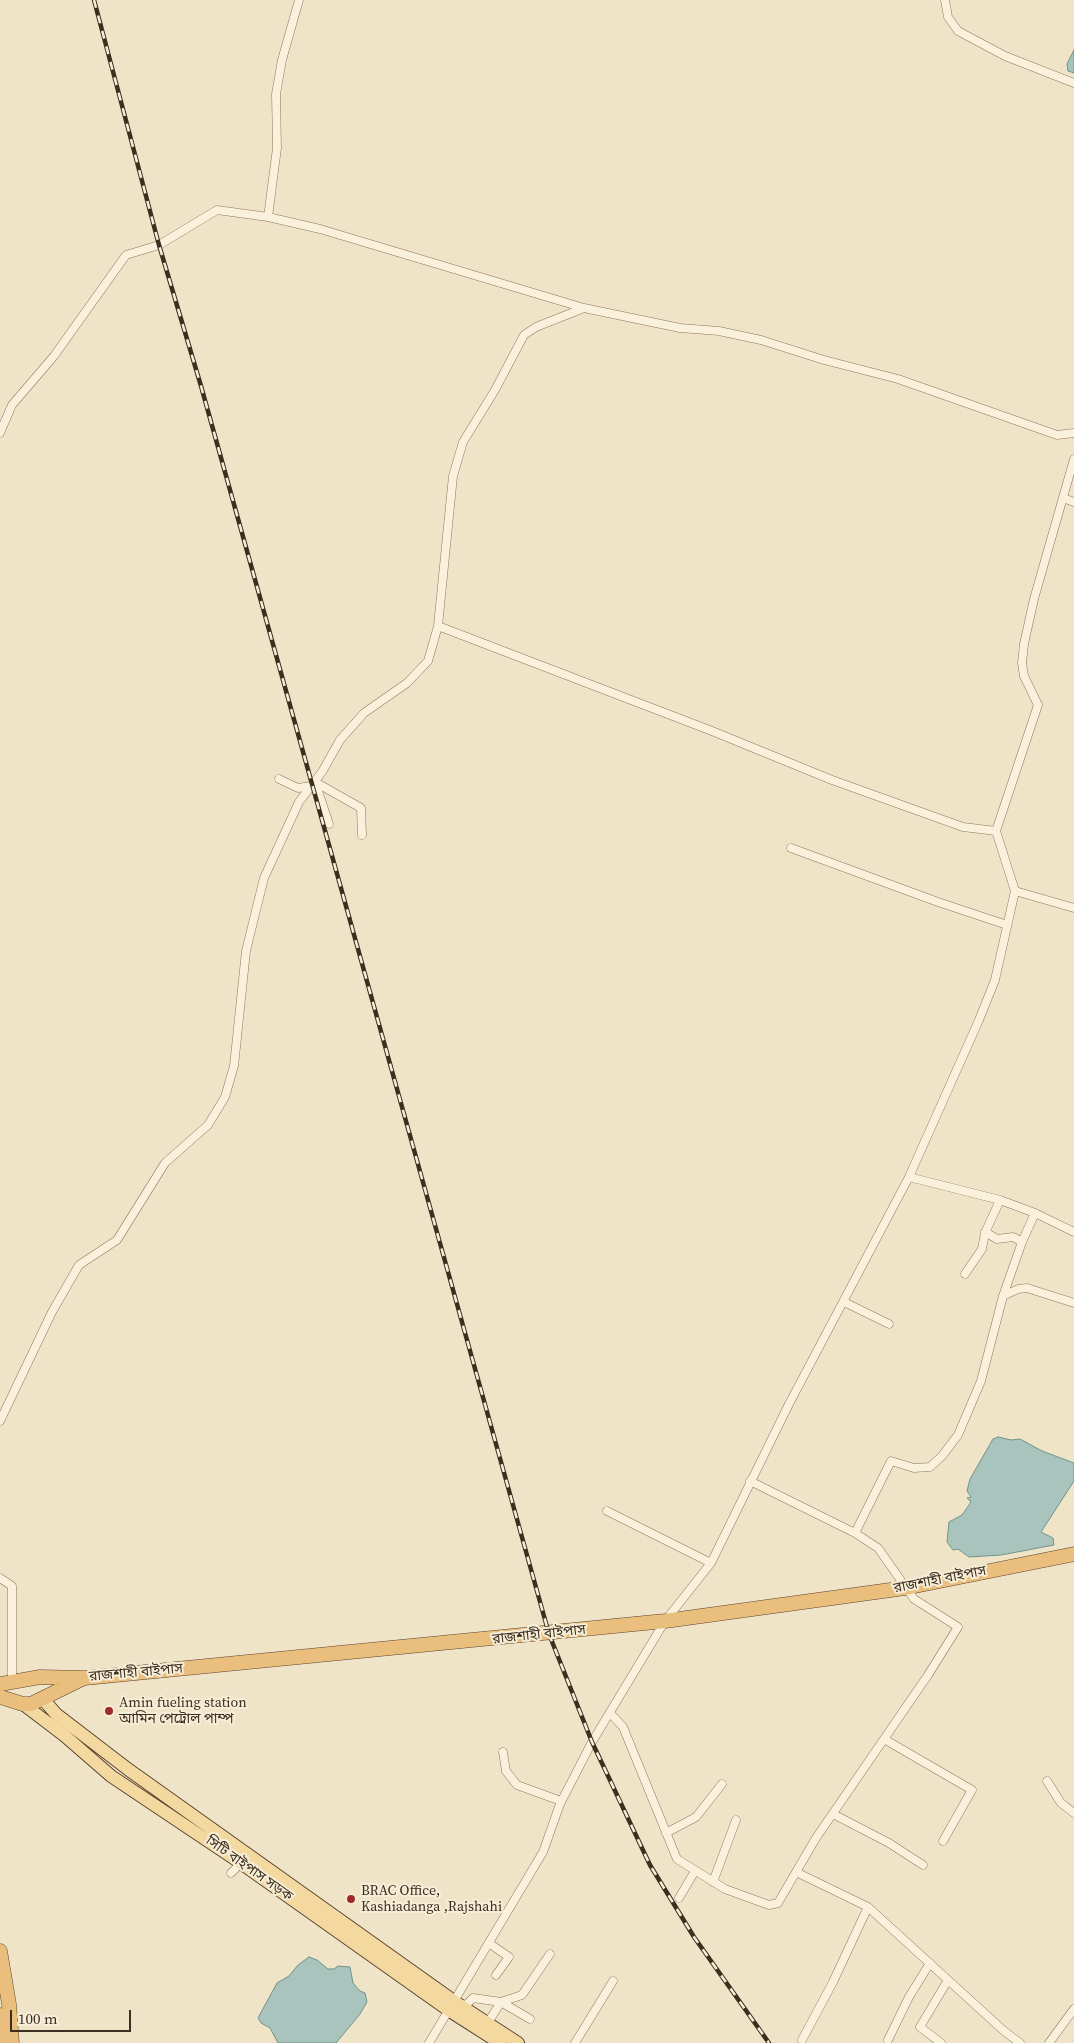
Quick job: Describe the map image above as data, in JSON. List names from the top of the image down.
{
  "streets": {
    "highway": ["রাজশাহী বাইপাস", "সিটি বাইপাস সড়ক"]
  },
  "places": ["Amin fueling station আমিন পেট্রোল পাম্প", "BRAC Office, Kashiadanga ,Rajshahi"],
  "scale_bar": "100 m"
}
